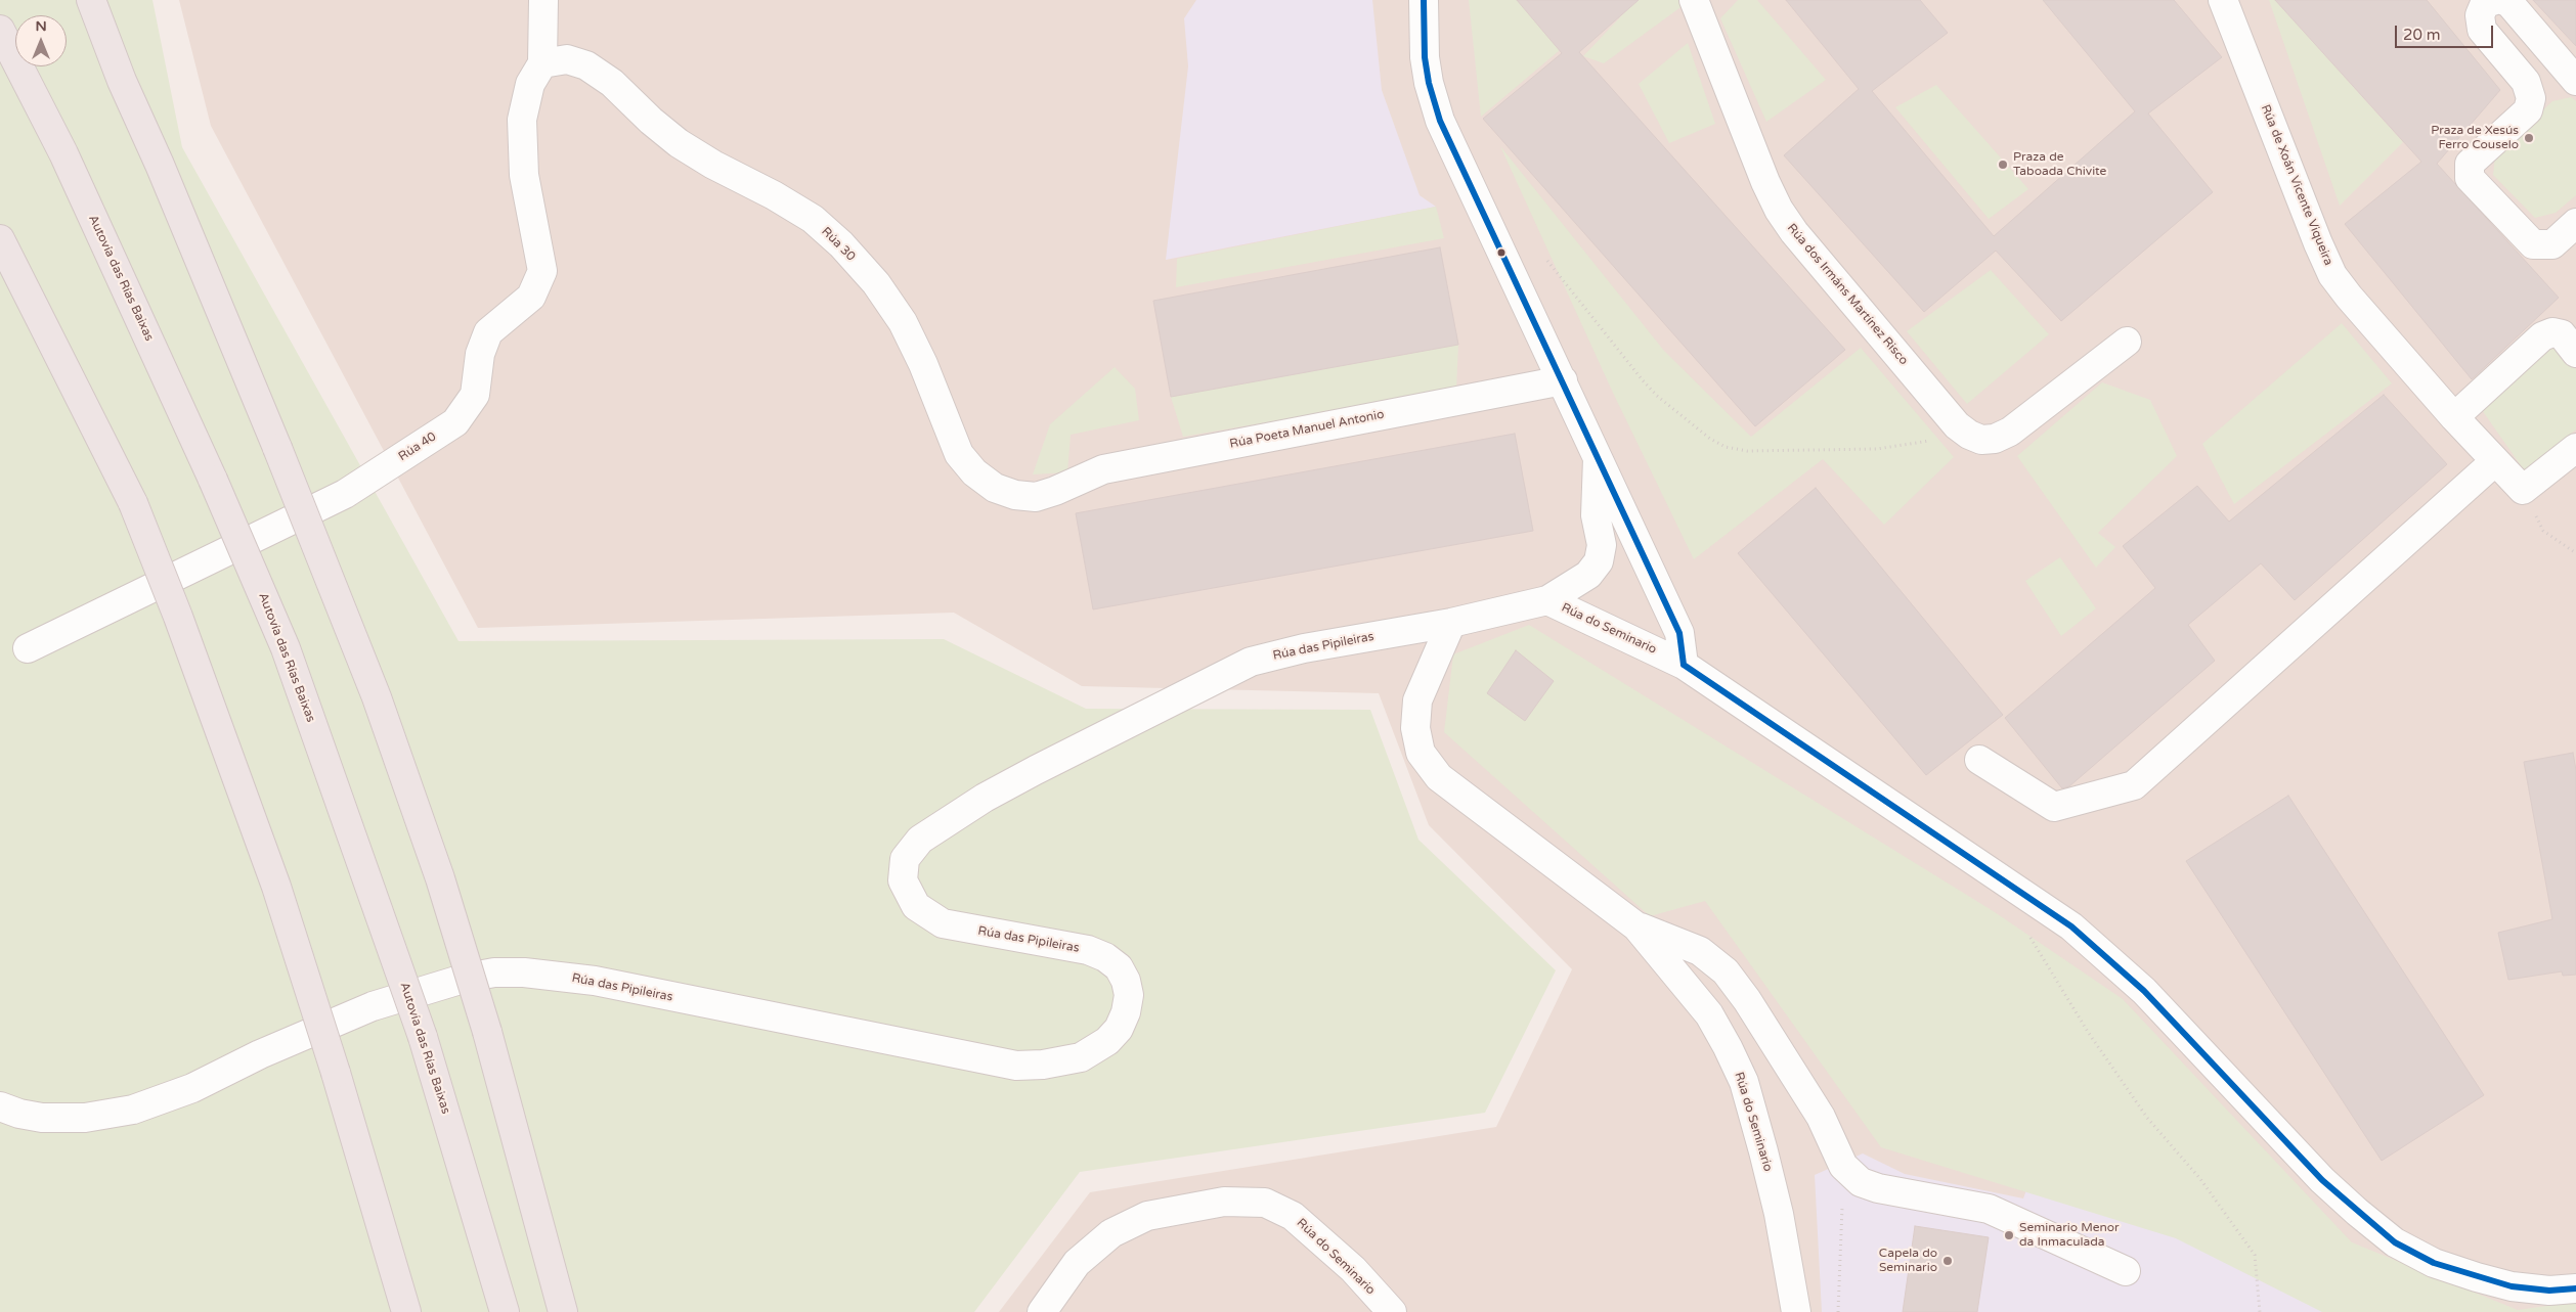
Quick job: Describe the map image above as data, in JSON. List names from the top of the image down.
{
  "streets": {
    "highway": ["Autovía das Rías Baixas"],
    "street": [
      "Rúa de Xoán Vicente Viqueira",
      "Rúa 30",
      "Rúa dos Irmáns Martínez Risco",
      "Rúa Poeta Manuel Antonio",
      "Rúa 40",
      "Rúa do Seminario",
      "Rúa das Pipileiras"
    ]
  },
  "crossings": [
    ["Rúa 30", "Rúa Poeta Manuel Antonio"],
    ["Rúa 30", "Rúa 40"],
    ["Rúa do Seminario", "Rúa das Pipileiras"]
  ],
  "places": [
    "Praza de Xesús Ferro Couselo",
    "Praza de Taboada Chivite",
    "Seminario Menor da Inmaculada",
    "Capela do Seminario"
  ],
  "scale_bar": "20 m",
  "north": "top"
}
